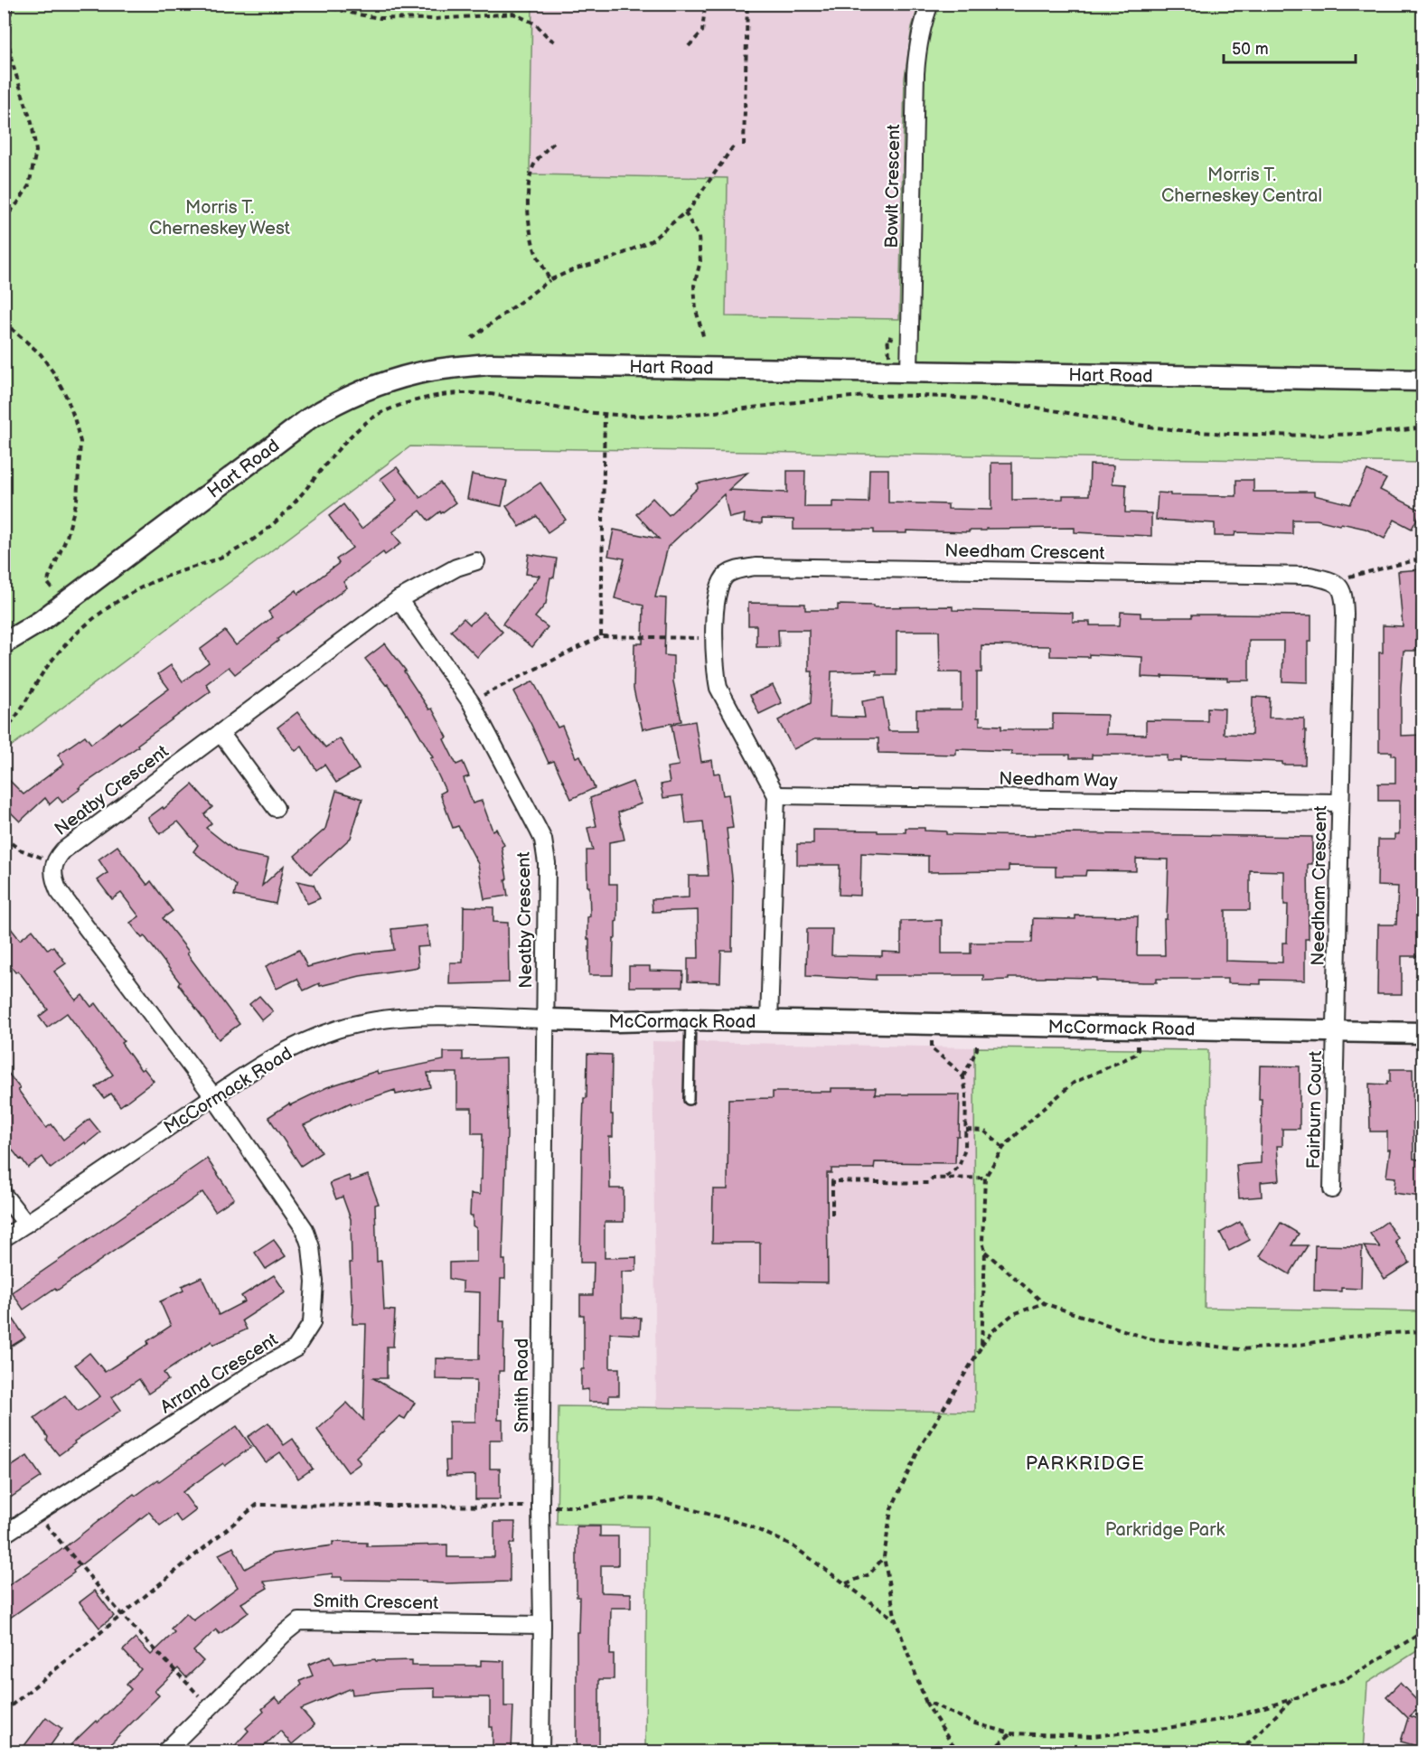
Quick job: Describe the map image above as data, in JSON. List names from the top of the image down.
{
  "streets": {
    "street": [
      "Bowlt Crescent",
      "Hart Road",
      "Needham Crescent",
      "Needham Way",
      "Neatby Crescent",
      "McCormack Road",
      "Fairburn Court",
      "Arrand Crescent",
      "Smith Road",
      "Smith Crescent"
    ]
  },
  "crossings": [
    ["Bowlt Crescent", "Hart Road"],
    ["Needham Crescent", "Needham Way"],
    ["Needham Crescent", "McCormack Road"],
    ["Needham Crescent", "Fairburn Court"],
    ["Neatby Crescent", "McCormack Road"],
    ["Neatby Crescent", "Arrand Crescent"],
    ["Neatby Crescent", "Smith Road"],
    ["McCormack Road", "Fairburn Court"],
    ["McCormack Road", "Arrand Crescent"],
    ["McCormack Road", "Smith Road"],
    ["Smith Road", "Smith Crescent"]
  ],
  "districts": ["PARKRIDGE"],
  "parks": ["Morris T. Cherneskey Central", "Morris T. Cherneskey West", "Parkridge Park"],
  "scale_bar": "50 m"
}
